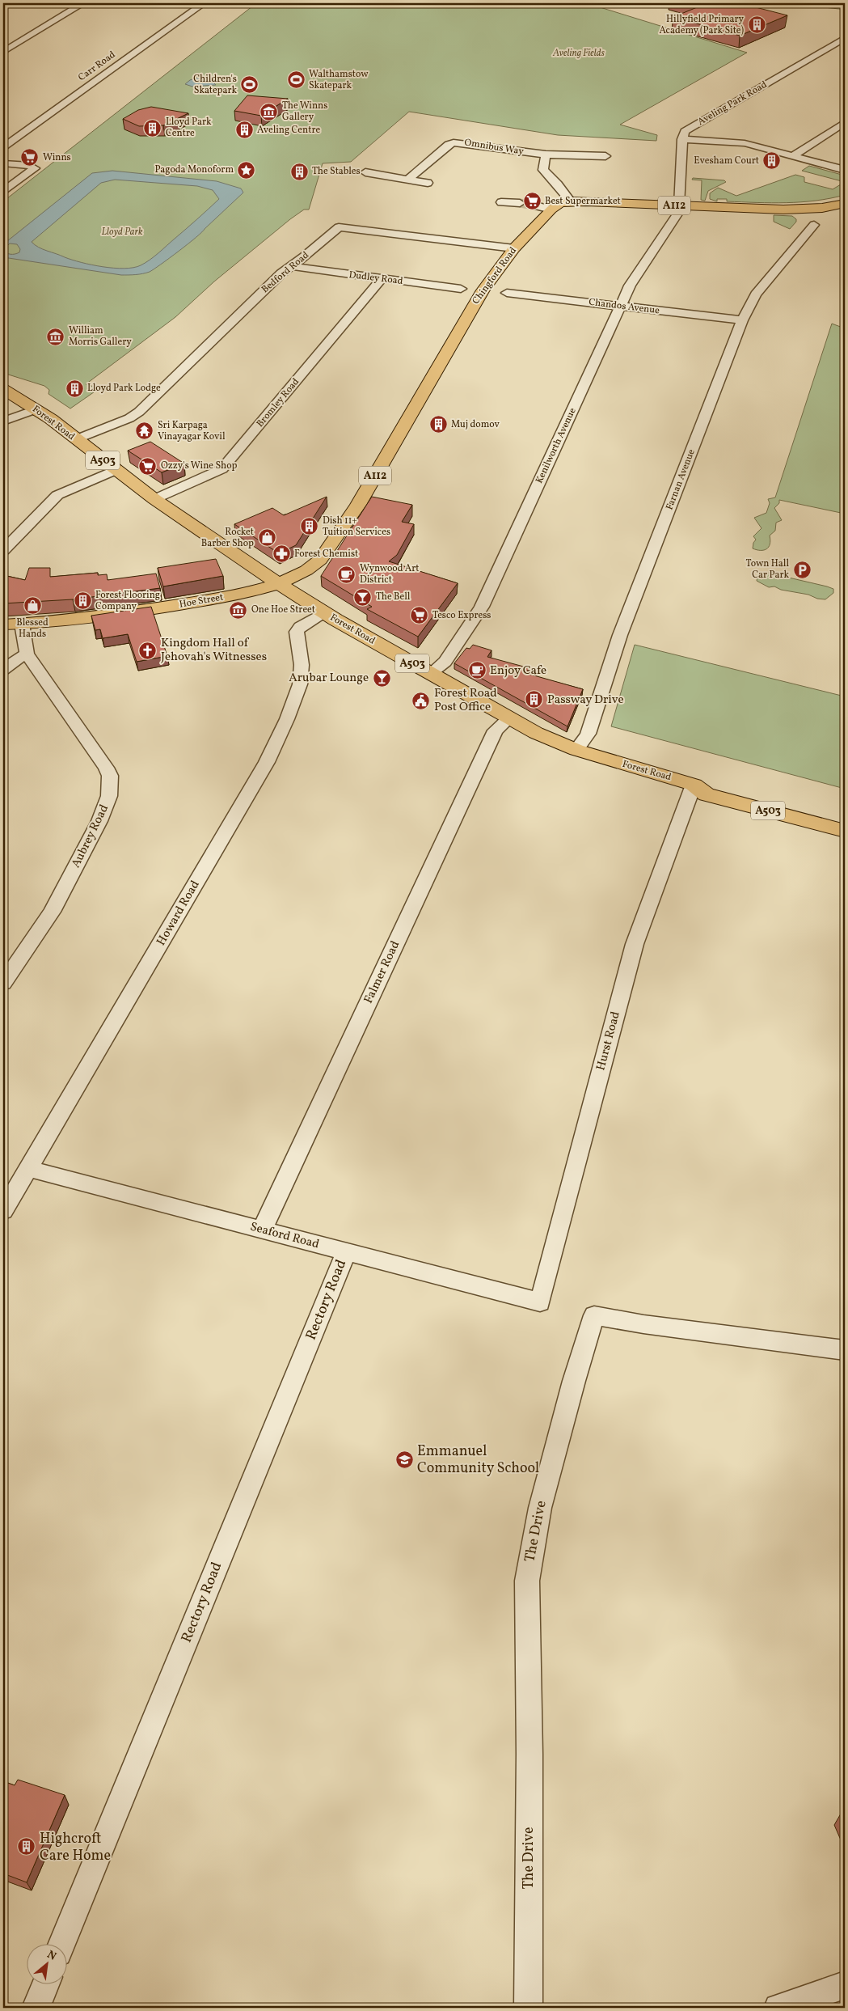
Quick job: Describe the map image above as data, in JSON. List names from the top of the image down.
{
  "streets": {
    "main road": [
      "A112",
      "Chingford Road",
      "Forest Road",
      "A503",
      "Hoe Street"
    ],
    "street": [
      "Carr Road",
      "Aveling Park Road",
      "Omnibus Way",
      "Bedford Road",
      "Dudley Road",
      "Chandos Avenue",
      "Bromley Road",
      "Kenilworth Avenue",
      "Farnan Avenue",
      "Aubrey Road",
      "Howard Road",
      "Falmer Road",
      "Hurst Road",
      "Seaford Road",
      "Rectory Road",
      "The Drive"
    ]
  },
  "crossings": [
    ["Bedford Road", "Chingford Road"],
    ["Bedford Road", "Dudley Road"],
    ["Bedford Road", "Forest Road"],
    ["Chingford Road", "Forest Road"],
    ["Chingford Road", "Kenilworth Avenue"],
    ["Chingford Road", "Hoe Street"],
    ["Dudley Road", "Bromley Road"],
    ["Chandos Avenue", "Kenilworth Avenue"],
    ["Chandos Avenue", "Farnan Avenue"],
    ["Bromley Road", "Forest Road"],
    ["Forest Road", "Kenilworth Avenue"],
    ["Forest Road", "Farnan Avenue"],
    ["Forest Road", "Hoe Street"],
    ["Forest Road", "Howard Road"],
    ["Forest Road", "Falmer Road"],
    ["Forest Road", "Hurst Road"],
    ["Hoe Street", "Aubrey Road"],
    ["Howard Road", "Seaford Road"],
    ["Falmer Road", "Seaford Road"],
    ["Hurst Road", "Seaford Road"],
    ["Seaford Road", "Rectory Road"]
  ],
  "parks": ["Aveling Fields", "Lloyd Park"],
  "places": {
    "building": [
      "Hillyfield Primary Academy (Park Site)",
      "Lloyd Park Centre",
      "Aveling Centre",
      "Evesham Court",
      "The Stables",
      "Lloyd Park Lodge",
      "Muj domov",
      "Dish 11+ Tuition Services",
      "Forest Flooring Company",
      "Passway Drive",
      "Highcroft Care Home"
    ],
    "sports": ["Walthamstow Skatepark", "Children's Skatepark"],
    "museum": ["The Winns Gallery", "William Morris Gallery", "One Hoe Street"],
    "supermarket": [
      "Winns",
      "Best Supermarket",
      "Ozzy's Wine Shop",
      "Tesco Express"
    ],
    "place": ["Pagoda Monoform"],
    "temple": ["Sri Karpaga Vinayagar Kovil"],
    "shop": ["Rocket Barber Shop", "Blessed Hands"],
    "pharmacy": ["Forest Chemist"],
    "parking": ["Town Hall Car Park"],
    "cafe": ["Wynwood Art District", "Enjoy Cafe"],
    "bar": ["The Bell", "Arubar Lounge"],
    "church": ["Kingdom Hall of Jehovah's Witnesses"],
    "public building": ["Forest Road Post Office"],
    "school or university": ["Emmanuel Community School"]
  },
  "north": "top right"
}
